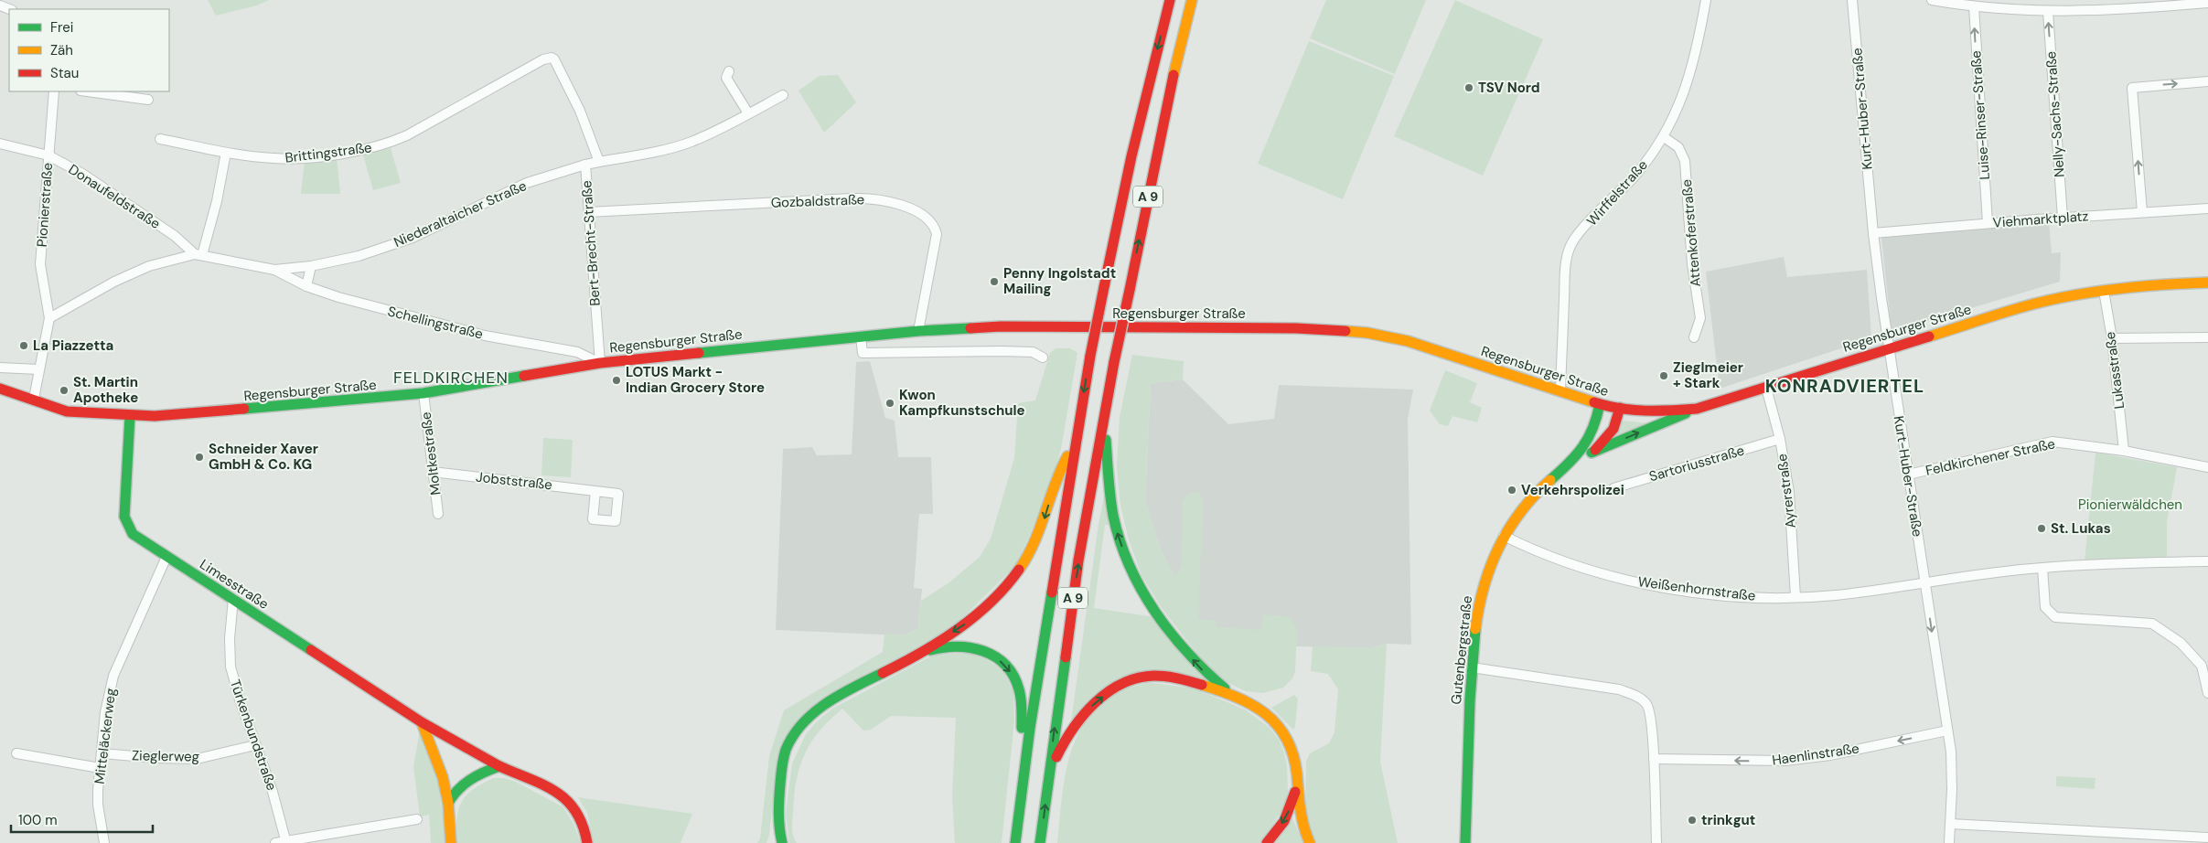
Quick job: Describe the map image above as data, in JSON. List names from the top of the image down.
{
  "streets": {
    "main road": [
      "A 9",
      "Regensburger Straße",
      "Limesstraße",
      "Gutenbergstraße"
    ],
    "street": [
      "Kurt-Huber-Straße",
      "Nelly-Sachs-Straße",
      "Luise-Rinser-Straße",
      "Brittingstraße",
      "Wirffelstraße",
      "Donaufeldstraße",
      "Gozbaldstraße",
      "Pionierstraße",
      "Niederaltaicher Straße",
      "Viehmarktplatz",
      "Attenkoferstraße",
      "Bert-Brecht-Straße",
      "Schellingstraße",
      "Lukasstraße",
      "Moltkestraße",
      "Feldkirchener Straße",
      "Sartoriusstraße",
      "Jobststraße",
      "Ayrerstraße",
      "Weißenhornstraße",
      "Türkenbundstraße",
      "Mitteläckerweg",
      "Haenlinstraße",
      "Zieglerweg"
    ]
  },
  "crossings": [
    ["Kurt-Huber-Straße", "Viehmarktplatz"],
    ["Kurt-Huber-Straße", "Regensburger Straße"],
    ["Kurt-Huber-Straße", "Feldkirchener Straße"],
    ["Kurt-Huber-Straße", "Weißenhornstraße"],
    ["Kurt-Huber-Straße", "Haenlinstraße"],
    ["Nelly-Sachs-Straße", "Viehmarktplatz"],
    ["Luise-Rinser-Straße", "Viehmarktplatz"],
    ["Brittingstraße", "Bert-Brecht-Straße"],
    ["Wirffelstraße", "Attenkoferstraße"],
    ["Wirffelstraße", "Regensburger Straße"],
    ["Donaufeldstraße", "Pionierstraße"],
    ["Donaufeldstraße", "Niederaltaicher Straße"],
    ["Gozbaldstraße", "Bert-Brecht-Straße"],
    ["Gozbaldstraße", "Regensburger Straße"],
    ["Pionierstraße", "Niederaltaicher Straße"],
    ["Niederaltaicher Straße", "Bert-Brecht-Straße"],
    ["Niederaltaicher Straße", "Schellingstraße"],
    ["Bert-Brecht-Straße", "Regensburger Straße"],
    ["Bert-Brecht-Straße", "Schellingstraße"],
    ["Regensburger Straße", "Schellingstraße"],
    ["Regensburger Straße", "Lukasstraße"],
    ["Regensburger Straße", "Moltkestraße"],
    ["Regensburger Straße", "Ayrerstraße"],
    ["Regensburger Straße", "Limesstraße"],
    ["Regensburger Straße", "Gutenbergstraße"],
    ["Lukasstraße", "Feldkirchener Straße"],
    ["Moltkestraße", "Jobststraße"],
    ["Sartoriusstraße", "Ayrerstraße"],
    ["Ayrerstraße", "Weißenhornstraße"],
    ["Limesstraße", "Türkenbundstraße"],
    ["Limesstraße", "Mitteläckerweg"],
    ["Weißenhornstraße", "Gutenbergstraße"],
    ["Türkenbundstraße", "Zieglerweg"],
    ["Mitteläckerweg", "Zieglerweg"]
  ],
  "one_way": ["Nelly-Sachs-Straße", "Luise-Rinser-Straße", "Haenlinstraße"],
  "districts": ["FELDKIRCHEN", "KONRADVIERTEL"],
  "parks": ["Pionierwäldchen"],
  "places": [
    "TSV Nord",
    "Penny Ingolstadt Mailing",
    "La Piazzetta",
    "Zieglmeier + Stark",
    "LOTUS Markt - Indian Grocery Store",
    "St. Martin Apotheke",
    "Kwon Kampfkunstschule",
    "Schneider Xaver GmbH & Co. KG",
    "Verkehrspolizei",
    "St. Lukas",
    "trinkgut"
  ],
  "legend": ["Frei", "Zäh", "Stau"],
  "scale_bar": "100 m"
}
